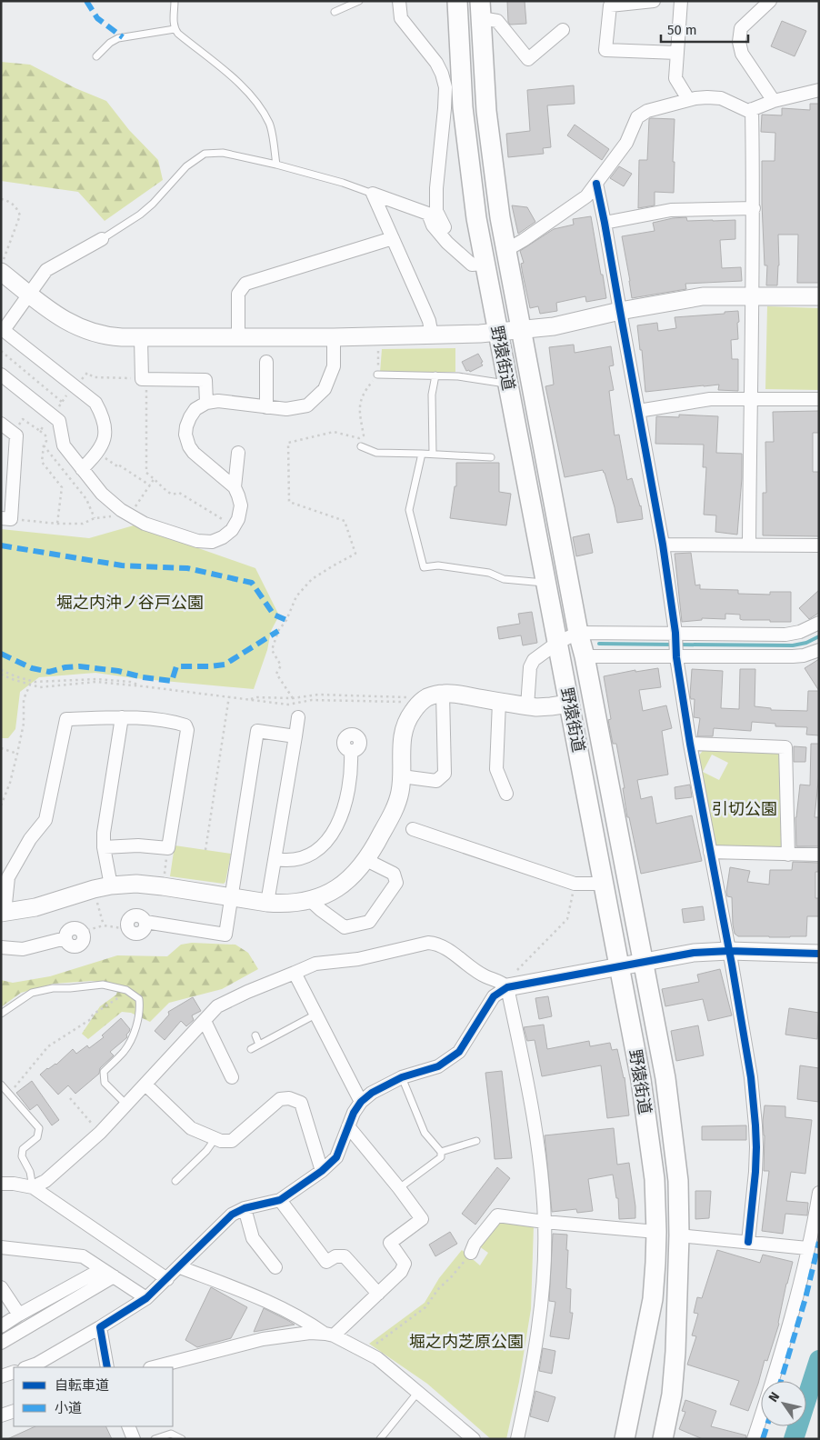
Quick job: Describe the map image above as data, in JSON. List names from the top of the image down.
{
  "streets": {
    "main road": ["野猿街道"]
  },
  "parks": ["堀之内沖ノ谷戸公園", "引切公園", "堀之内芝原公園"],
  "legend": ["自転車道", "小道"],
  "scale_bar": "50 m",
  "north": "top left"
}
